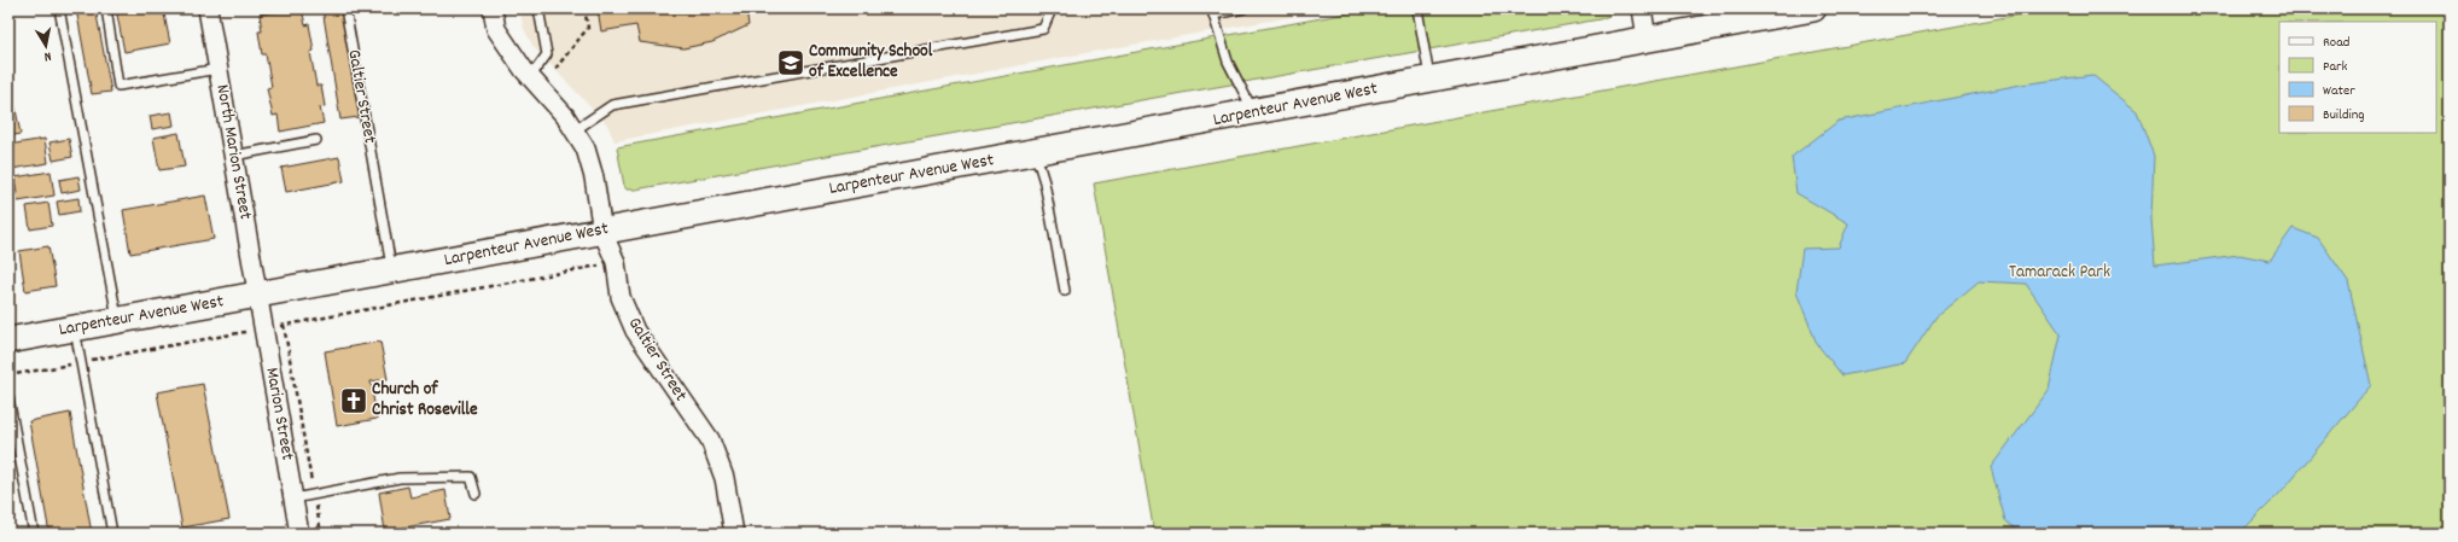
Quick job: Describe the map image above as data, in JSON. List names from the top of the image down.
{
  "streets": {
    "main road": ["Larpenteur Avenue West"],
    "street": ["Galtier Street", "North Marion Street", "Marion Street"]
  },
  "crossings": [
    ["Galtier Street", "Larpenteur Avenue West"],
    ["Larpenteur Avenue West", "North Marion Street"],
    ["Larpenteur Avenue West", "Marion Street"],
    ["North Marion Street", "Marion Street"]
  ],
  "parks": ["Tamarack Park"],
  "places": {
    "school or university": ["Community School of Excellence"],
    "church": ["Church of Christ Roseville"]
  },
  "legend": [
    "Road",
    "Park",
    "Water",
    "Building"
  ],
  "north": "bottom"
}
